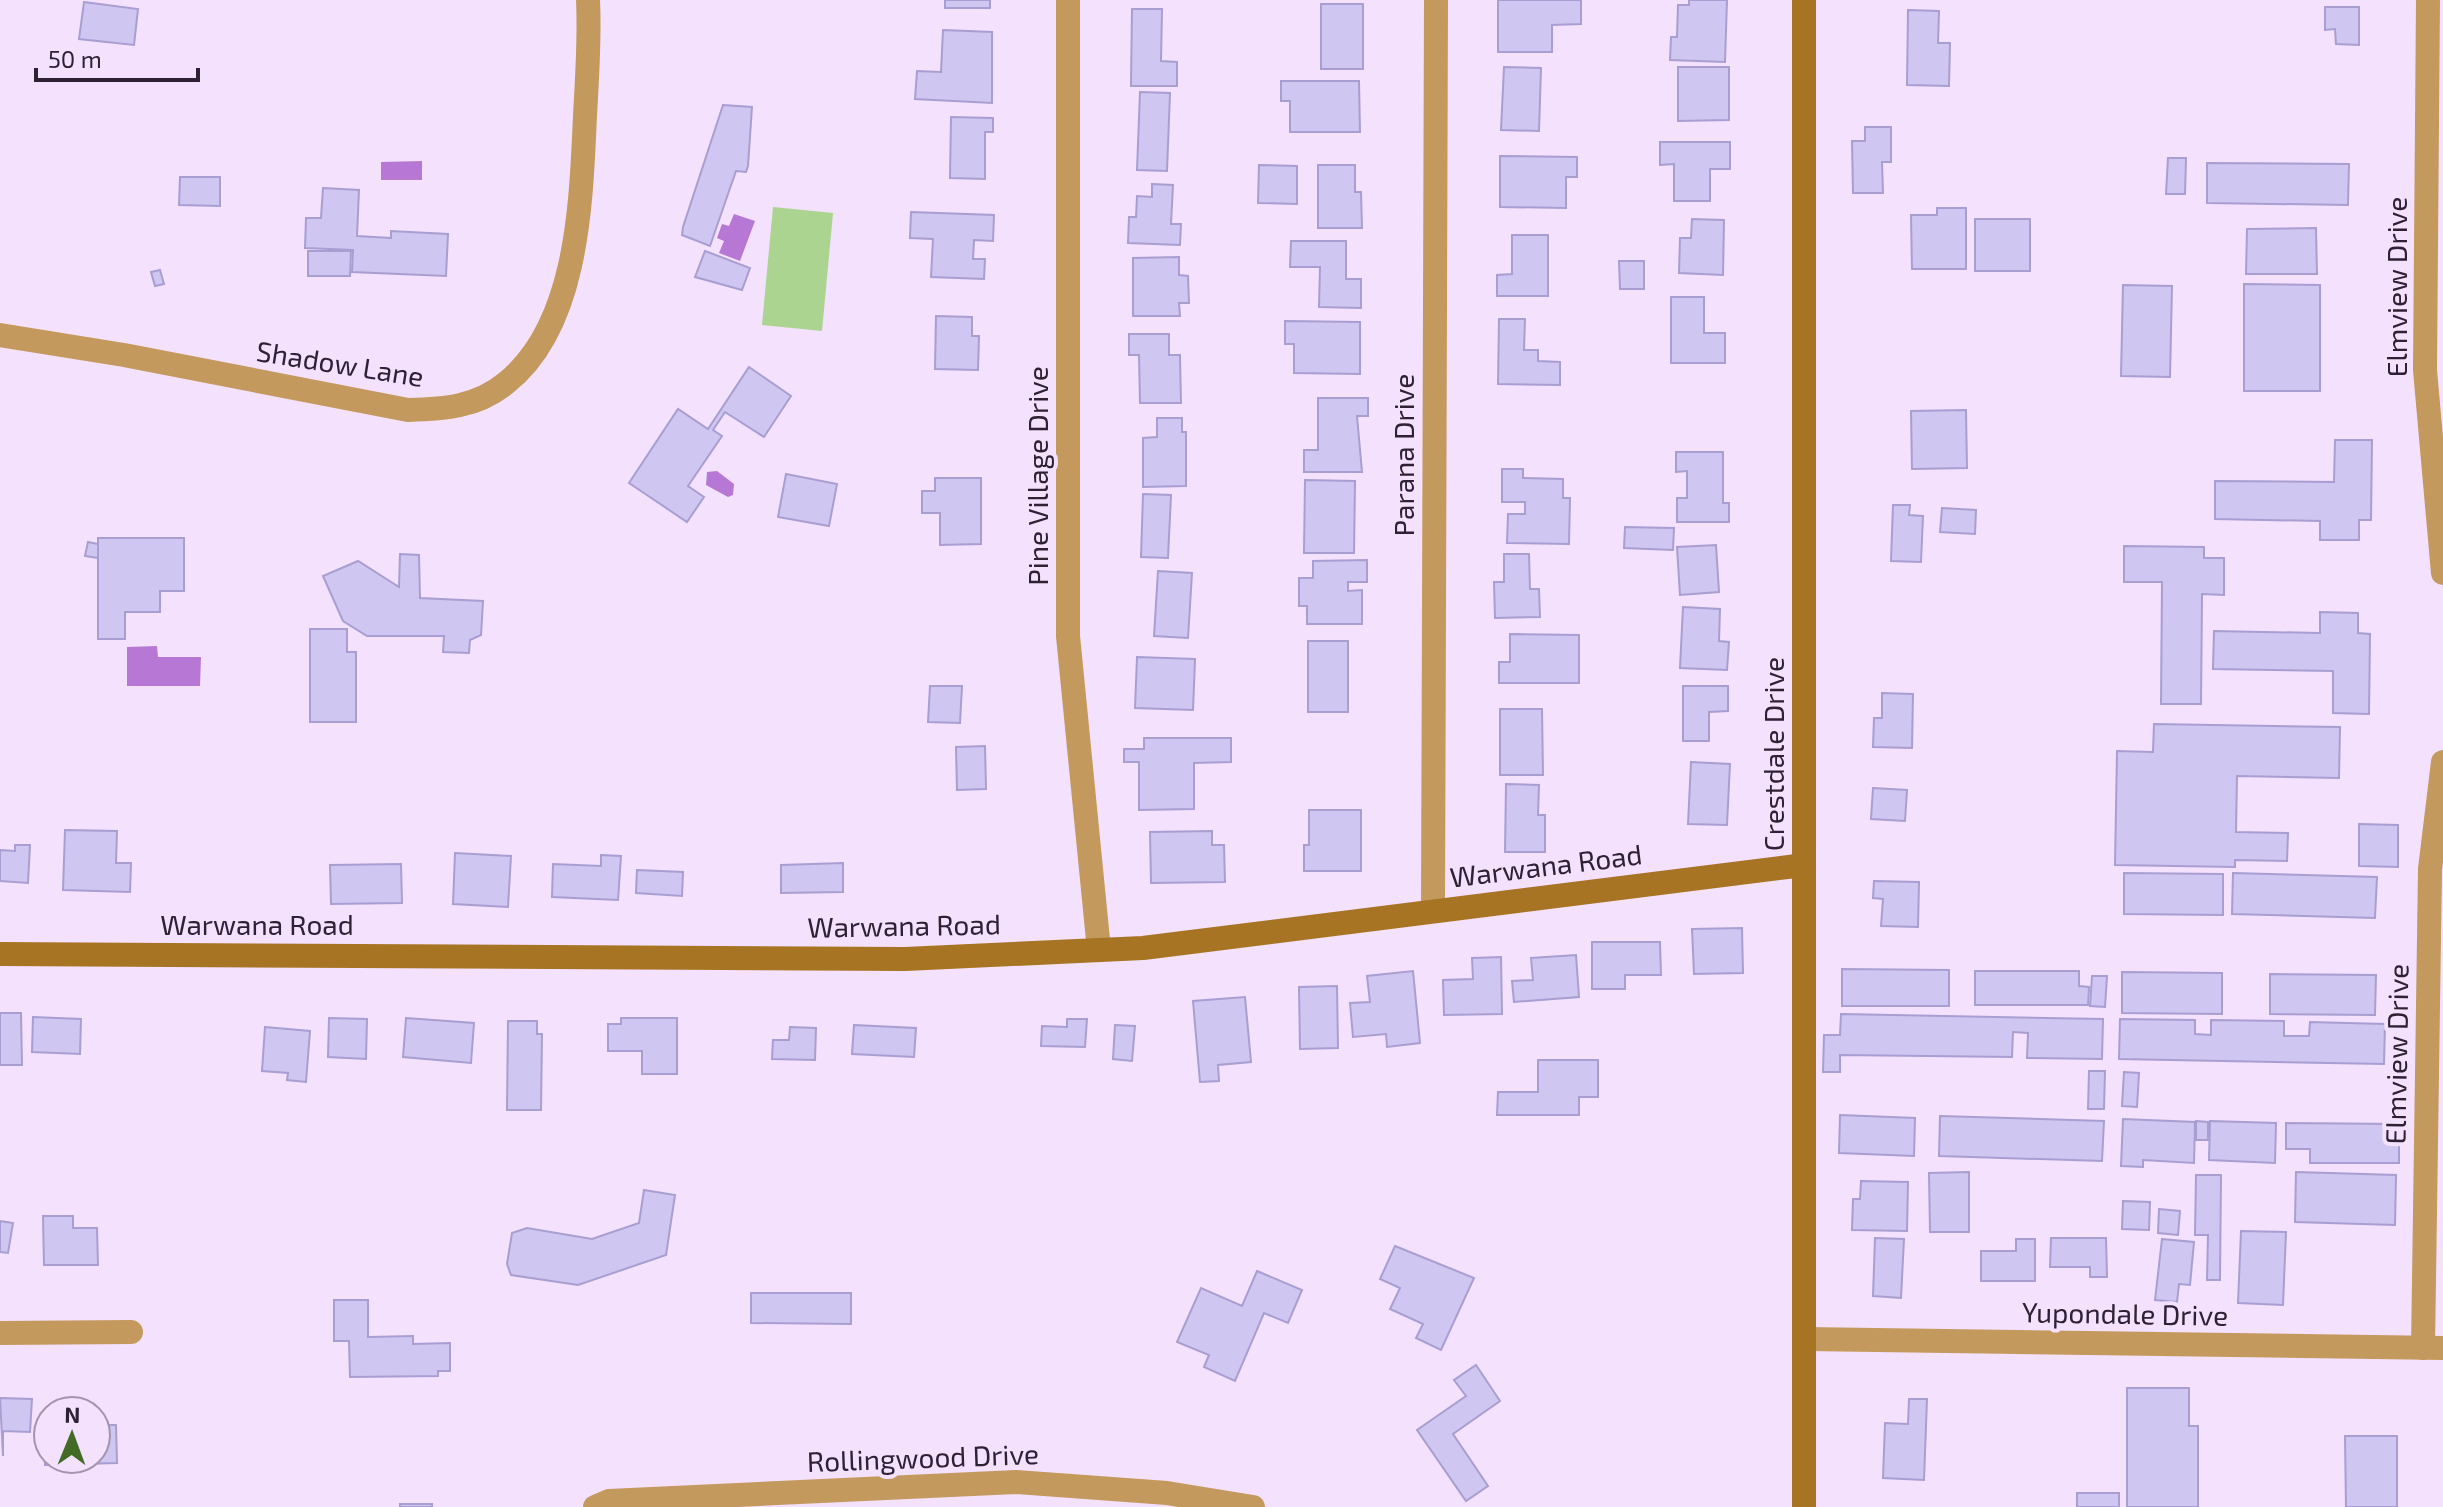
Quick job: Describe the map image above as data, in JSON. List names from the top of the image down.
{
  "streets": {
    "street": [
      "Elmview Drive",
      "Shadow Lane",
      "Parana Drive",
      "Pine Village Drive",
      "Crestdale Drive",
      "Warwana Road",
      "Yupondale Drive",
      "Rollingwood Drive"
    ]
  },
  "crossings": [
    ["Elmview Drive", "Yupondale Drive"],
    ["Parana Drive", "Warwana Road"],
    ["Pine Village Drive", "Warwana Road"],
    ["Crestdale Drive", "Warwana Road"],
    ["Crestdale Drive", "Yupondale Drive"]
  ],
  "scale_bar": "50 m",
  "north": "top"
}
